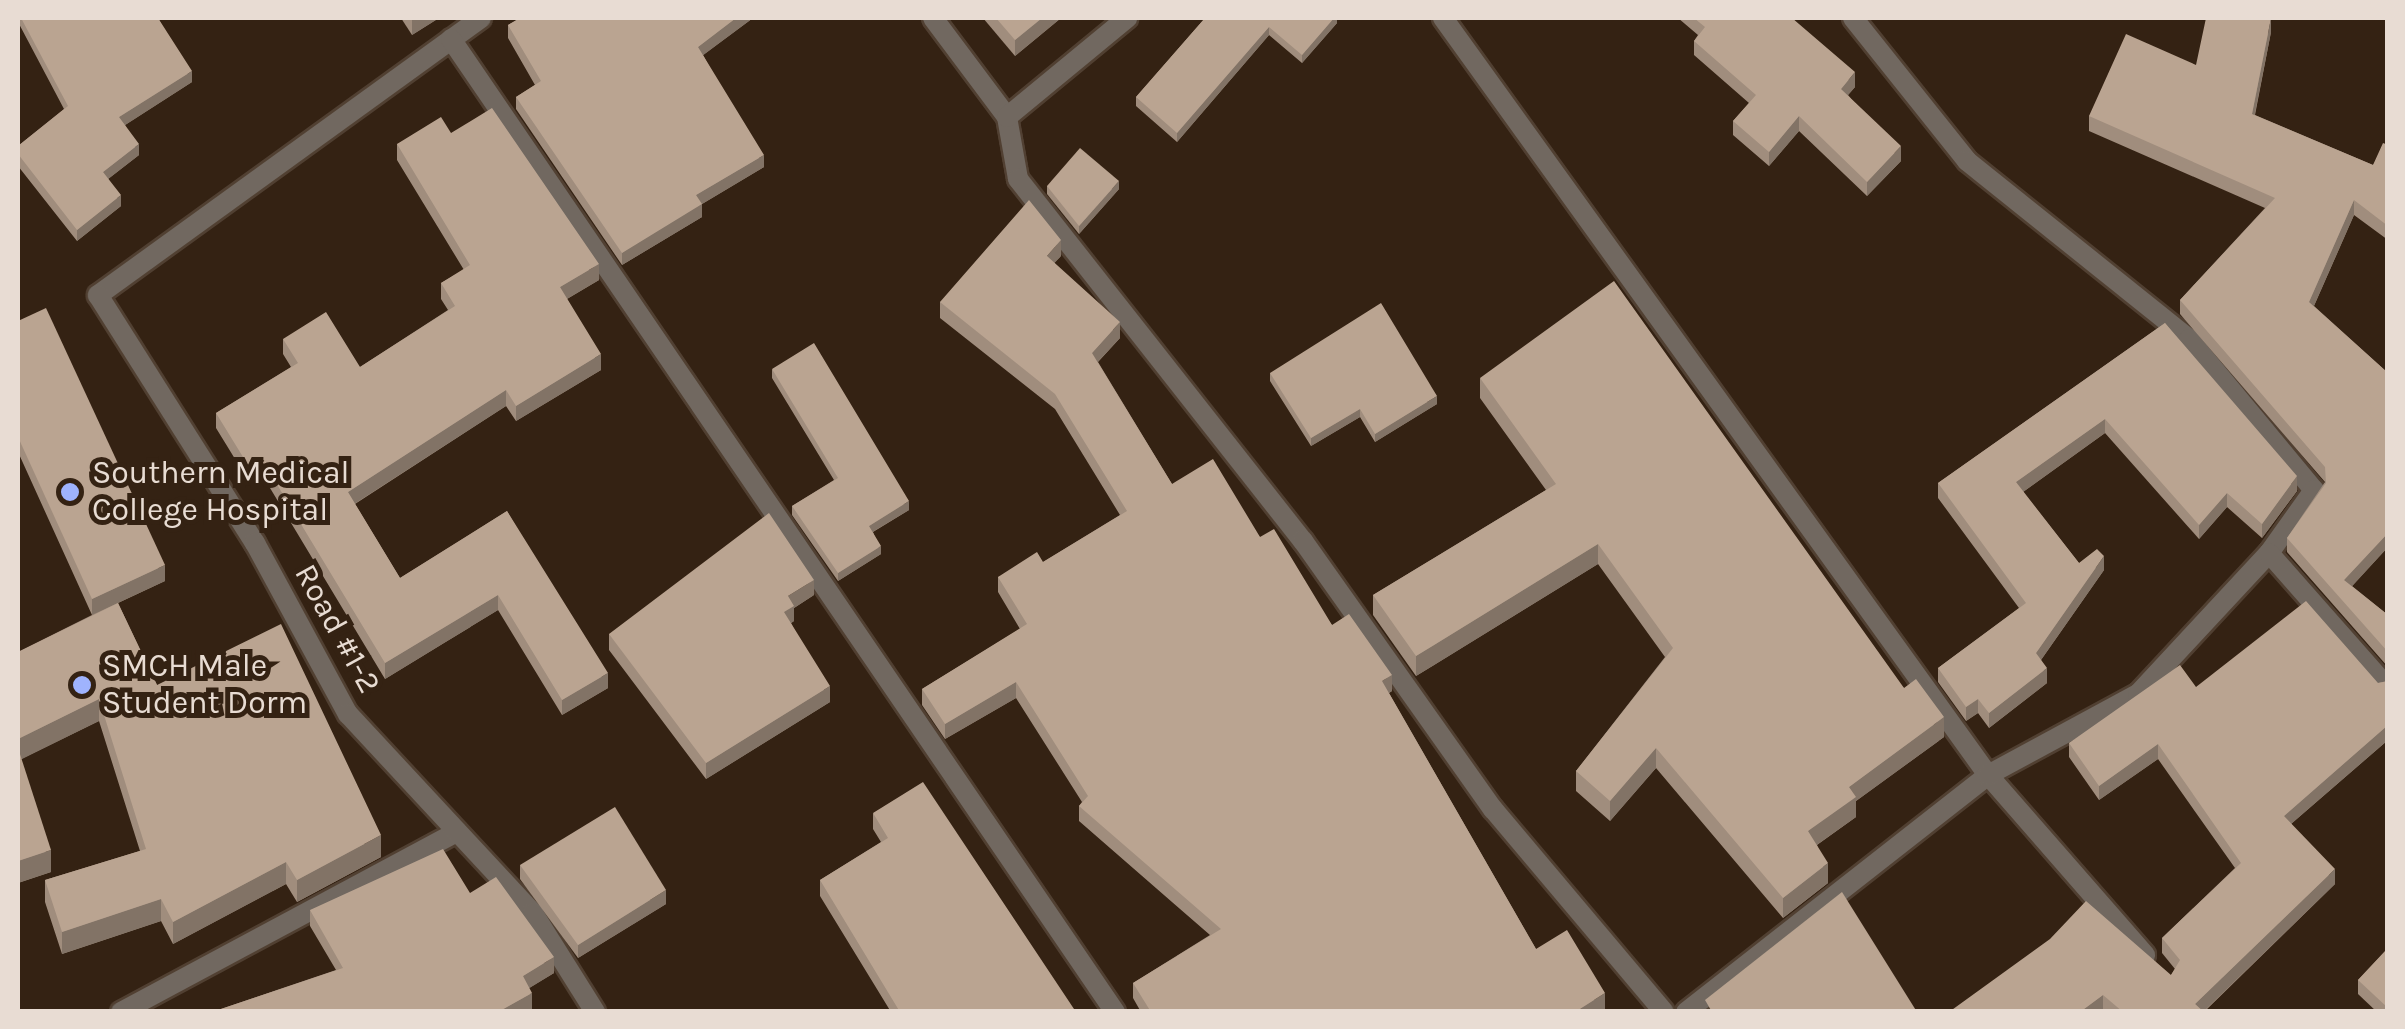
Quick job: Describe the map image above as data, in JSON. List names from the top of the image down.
{
  "streets": {
    "street": ["Road #1-2"]
  },
  "places": ["Southern Medical College Hospital", "SMCH Male Student Dorm"]
}
